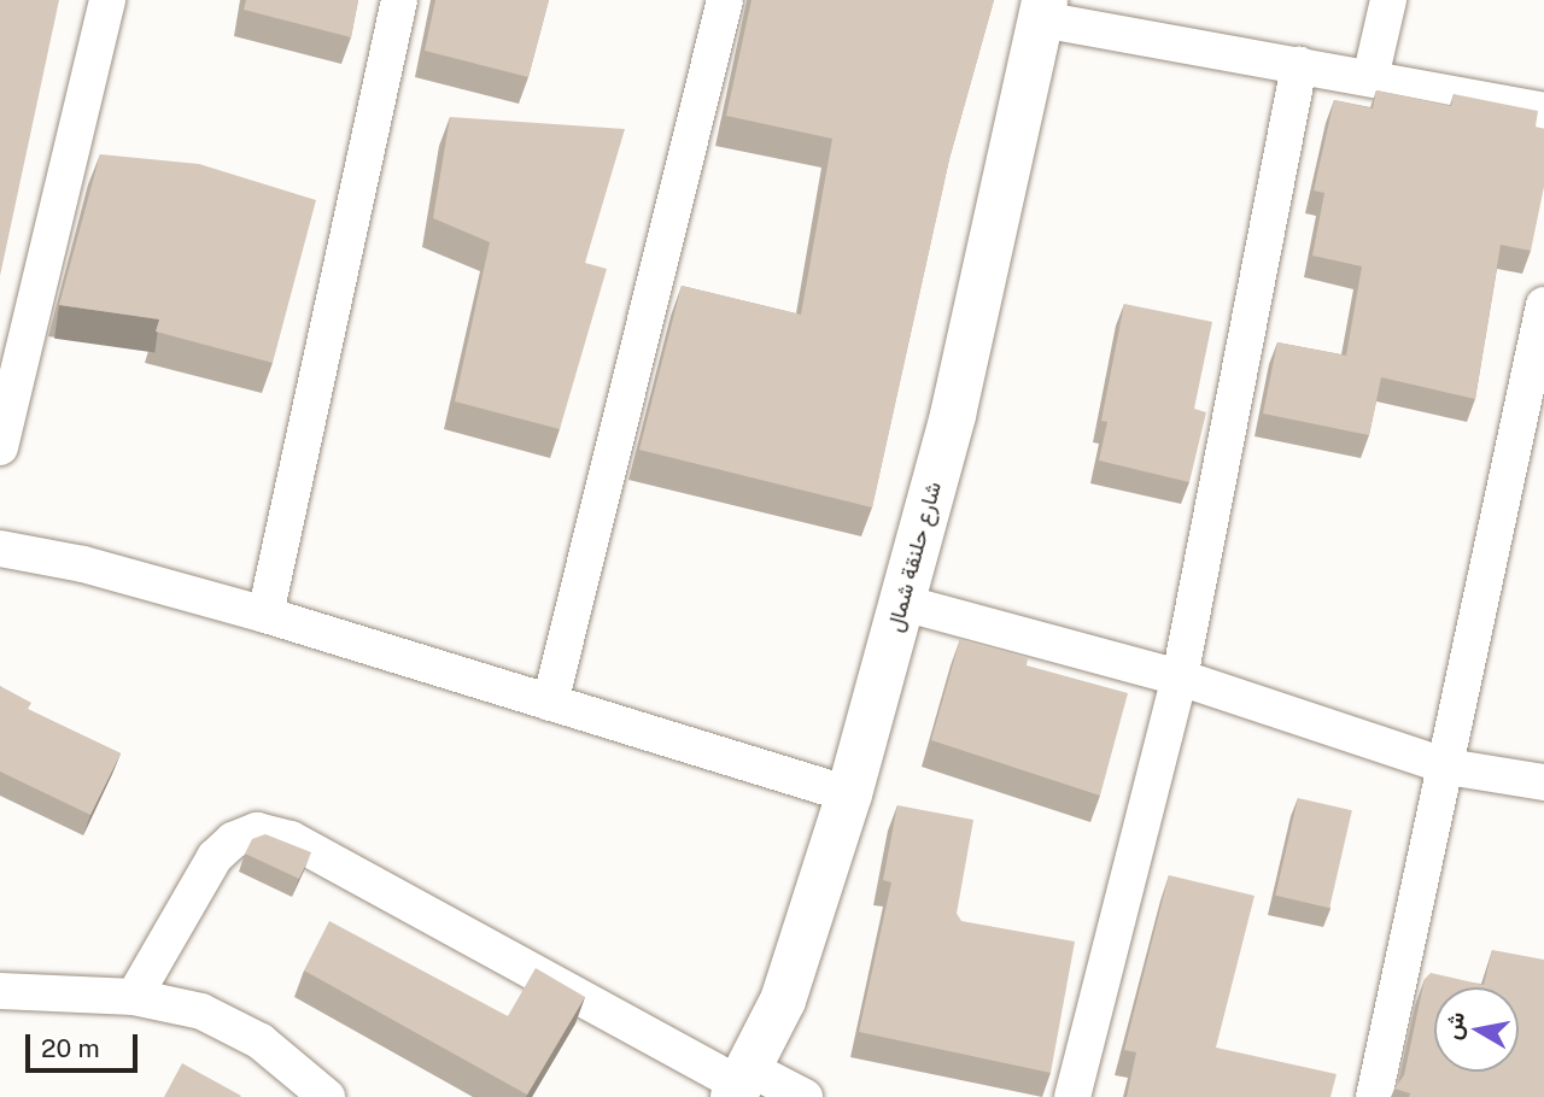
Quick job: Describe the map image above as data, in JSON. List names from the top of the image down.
{
  "streets": {
    "street": ["شارع حلنقة شمال"]
  },
  "scale_bar": "20 m",
  "north": "left"
}
